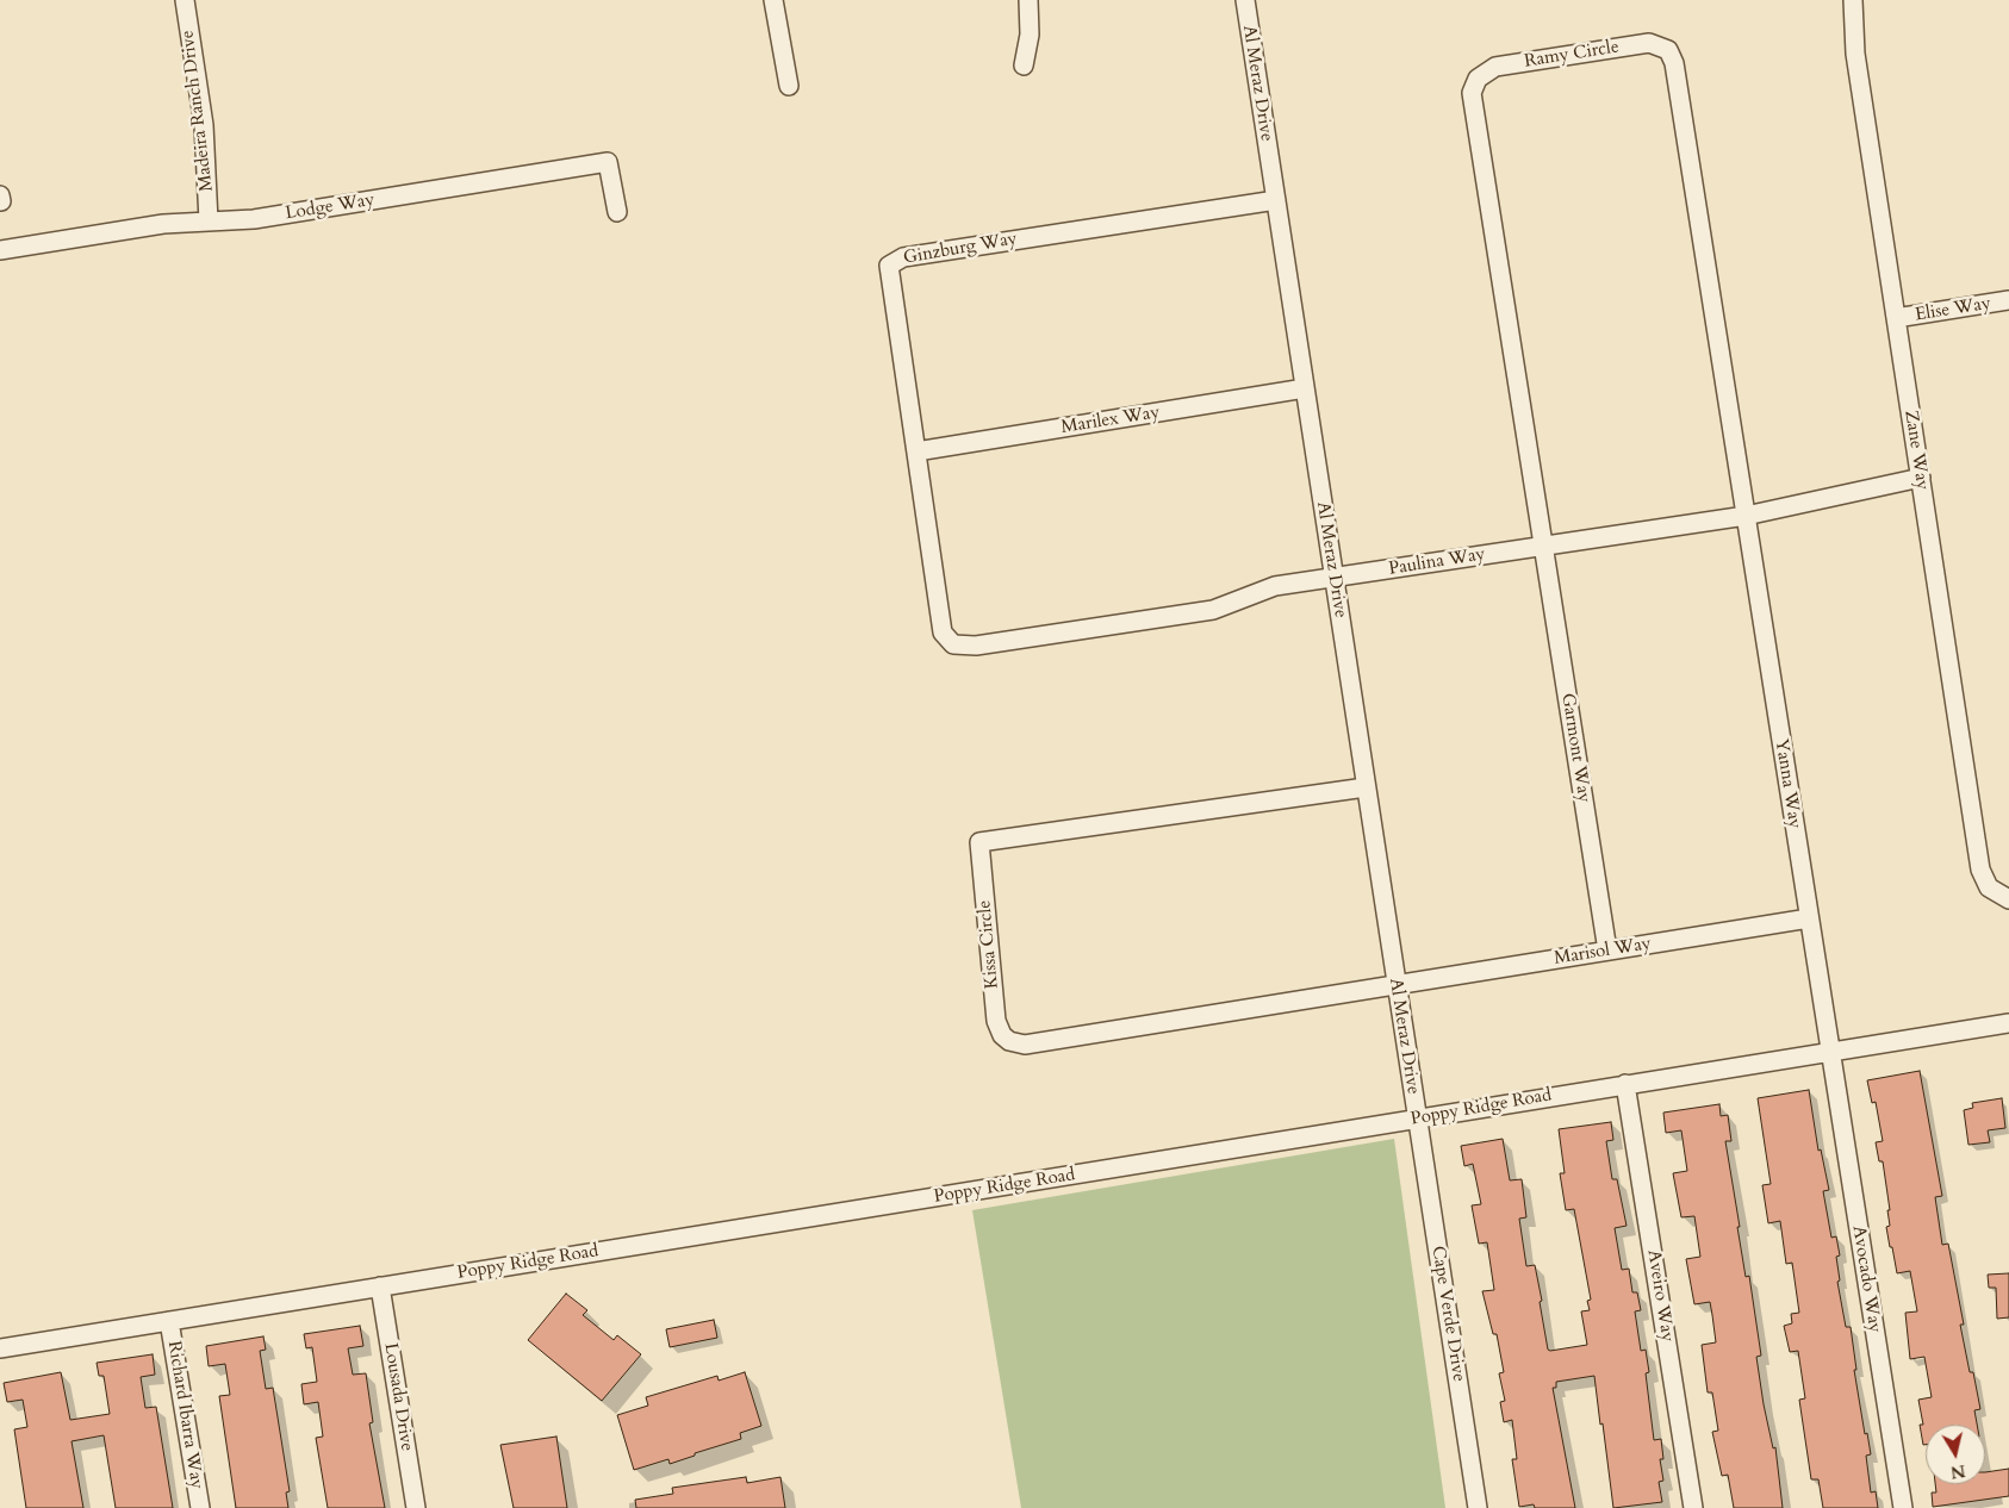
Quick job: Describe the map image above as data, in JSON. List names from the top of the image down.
{
  "streets": {
    "street": [
      "Ramy Circle",
      "Al Meraz Drive",
      "Madeira Ranch Drive",
      "Lodge Way",
      "Ginzburg Way",
      "Elise Way",
      "Marilex Way",
      "Zane Way",
      "Paulina Way",
      "Garmont Way",
      "Yanna Way",
      "Kissa Circle",
      "Marisol Way",
      "Poppy Ridge Road",
      "Avocado Way",
      "Aveiro Way",
      "Cape Verde Drive",
      "Lousada Drive",
      "Richard Ibarra Way"
    ]
  },
  "crossings": [
    ["Ramy Circle", "Paulina Way"],
    ["Ramy Circle", "Garmont Way"],
    ["Ramy Circle", "Yanna Way"],
    ["Al Meraz Drive", "Ginzburg Way"],
    ["Al Meraz Drive", "Marilex Way"],
    ["Al Meraz Drive", "Paulina Way"],
    ["Al Meraz Drive", "Kissa Circle"],
    ["Al Meraz Drive", "Marisol Way"],
    ["Al Meraz Drive", "Poppy Ridge Road"],
    ["Al Meraz Drive", "Cape Verde Drive"],
    ["Madeira Ranch Drive", "Lodge Way"],
    ["Ginzburg Way", "Marilex Way"],
    ["Ginzburg Way", "Paulina Way"],
    ["Elise Way", "Zane Way"],
    ["Zane Way", "Paulina Way"],
    ["Paulina Way", "Garmont Way"],
    ["Paulina Way", "Yanna Way"],
    ["Garmont Way", "Marisol Way"],
    ["Yanna Way", "Marisol Way"],
    ["Yanna Way", "Poppy Ridge Road"],
    ["Yanna Way", "Avocado Way"],
    ["Kissa Circle", "Marisol Way"],
    ["Poppy Ridge Road", "Avocado Way"],
    ["Poppy Ridge Road", "Aveiro Way"],
    ["Poppy Ridge Road", "Cape Verde Drive"],
    ["Poppy Ridge Road", "Lousada Drive"],
    ["Poppy Ridge Road", "Richard Ibarra Way"]
  ],
  "north": "bottom"
}
